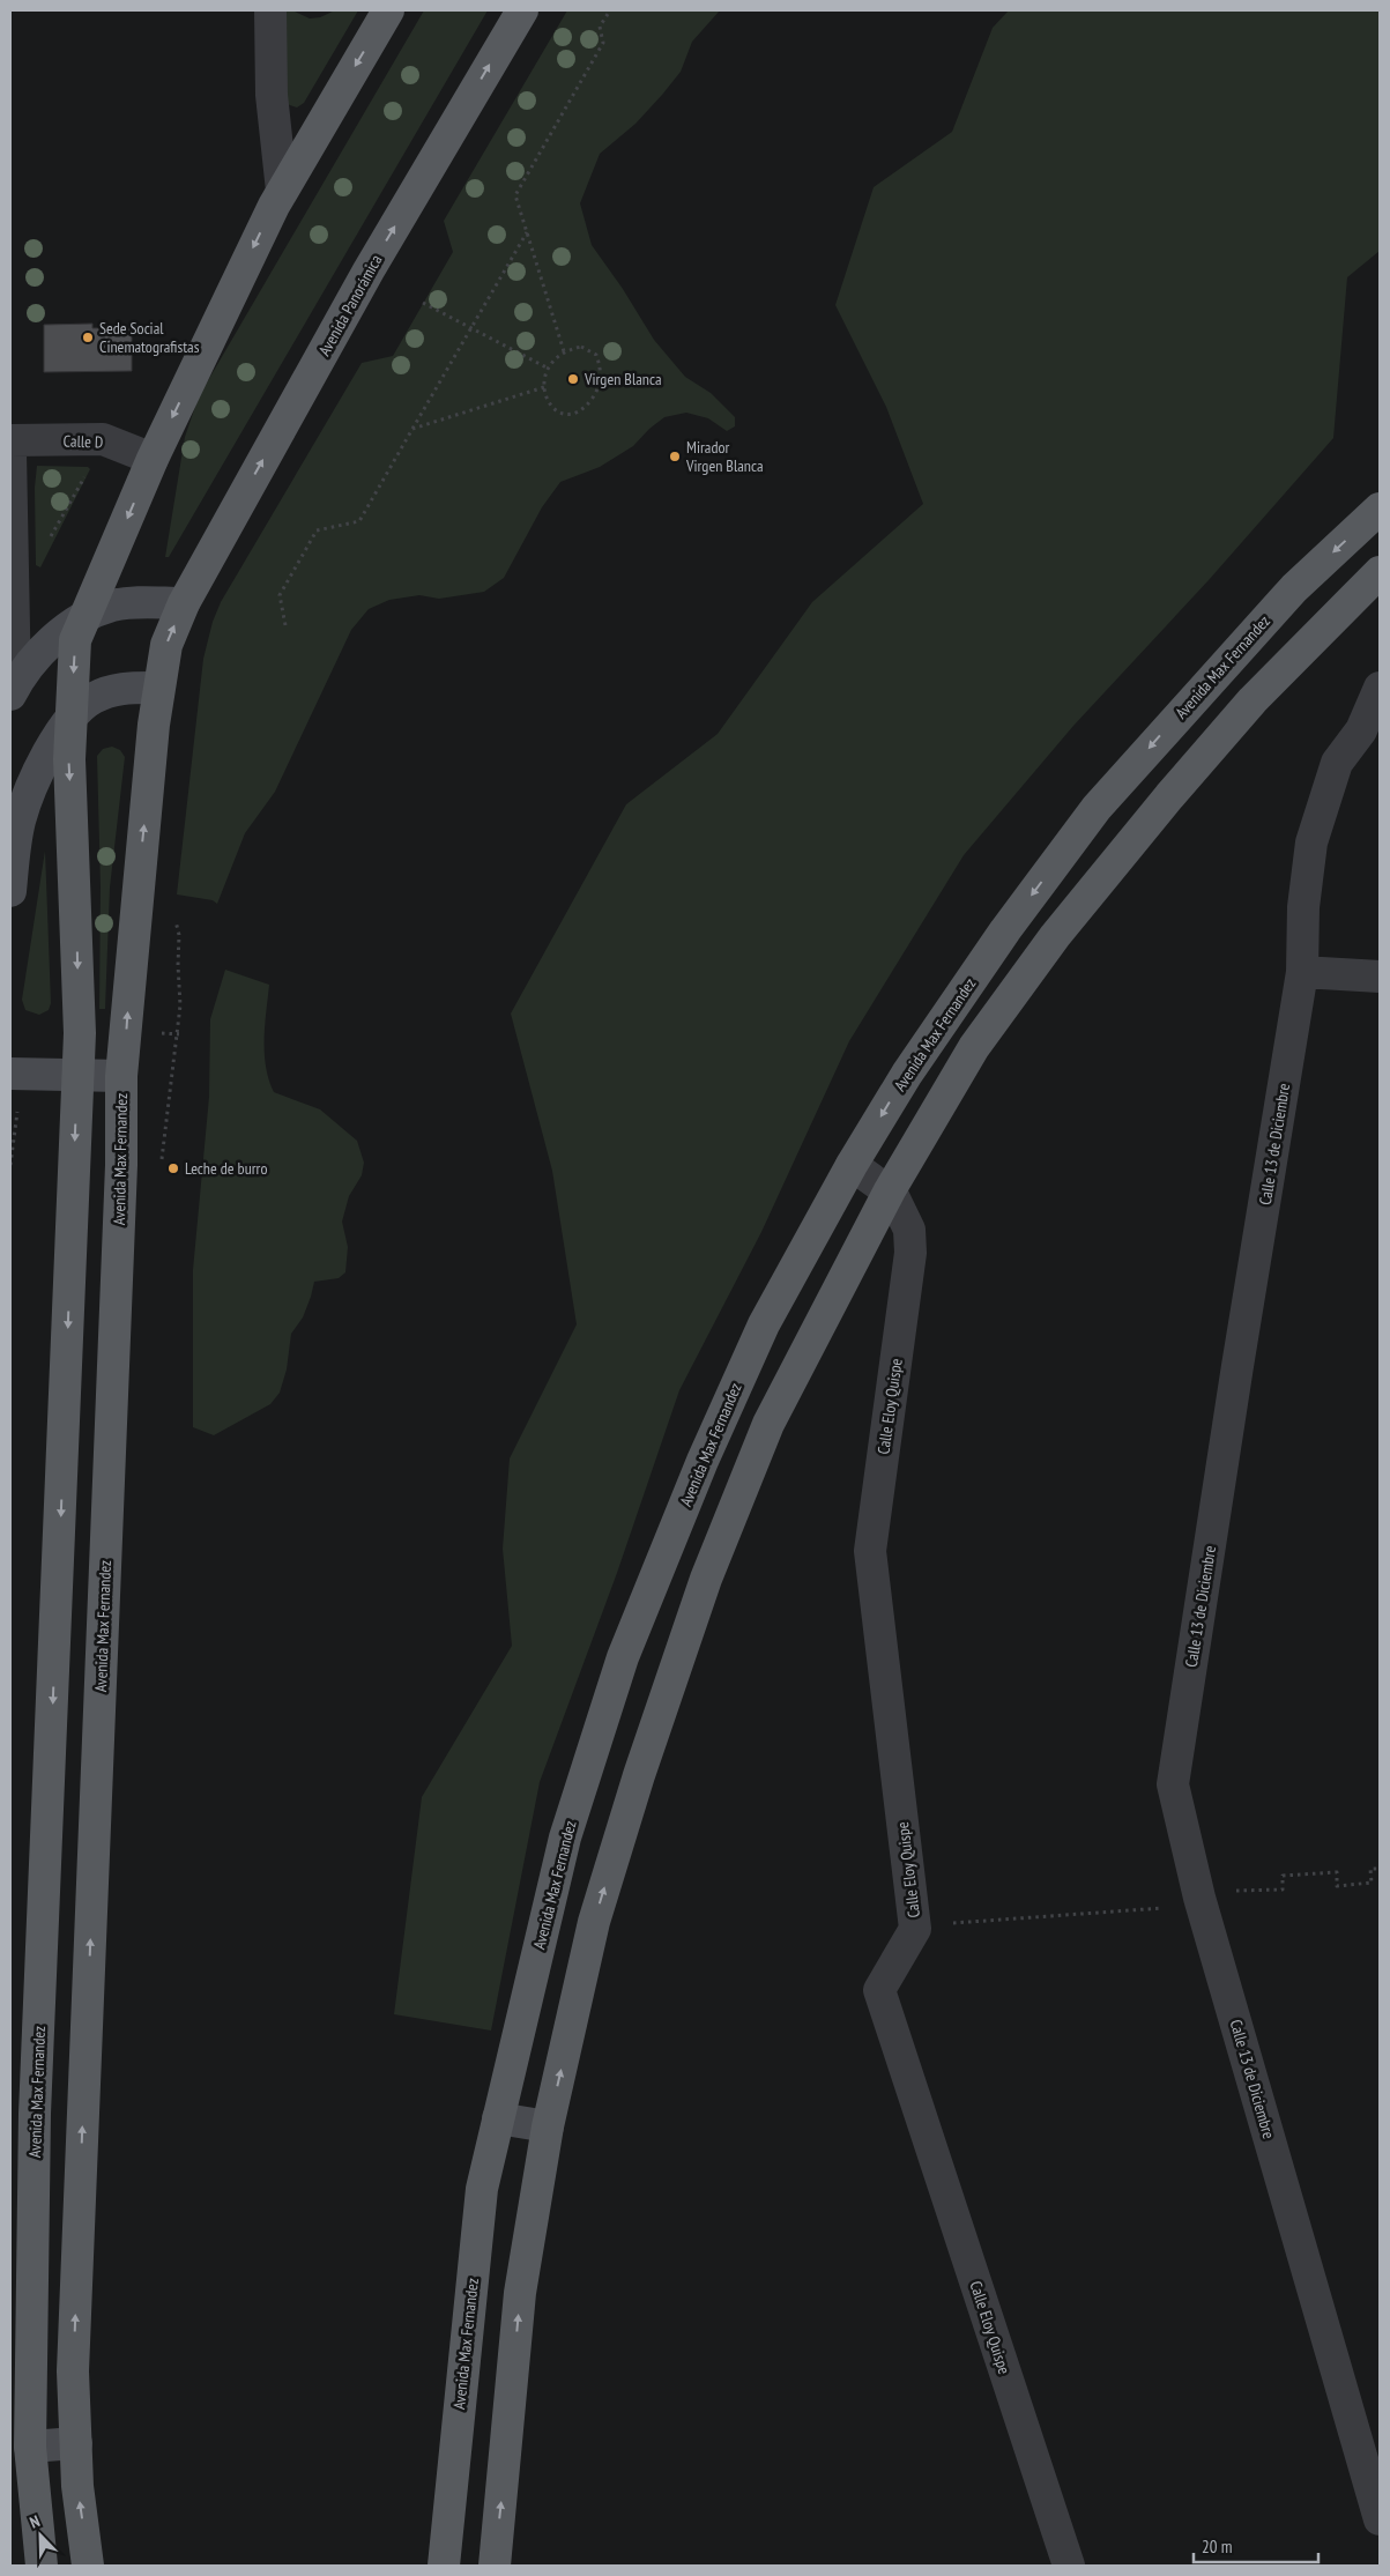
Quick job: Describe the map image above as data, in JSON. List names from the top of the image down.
{
  "streets": {
    "main road": ["Avenida Panorámica", "Avenida Max Fernandez"],
    "street": ["Calle D", "Calle 13 de Diciembre", "Calle Eloy Quispe"]
  },
  "crossings": [
    ["Avenida Panorámica", "Avenida Max Fernandez"],
    ["Avenida Max Fernandez", "Calle Eloy Quispe"]
  ],
  "places": [
    "Sede Social Cinematografistas",
    "Virgen Blanca",
    "Mirador Virgen Blanca",
    "Leche de burro"
  ],
  "scale_bar": "20 m",
  "north": "top left"
}
